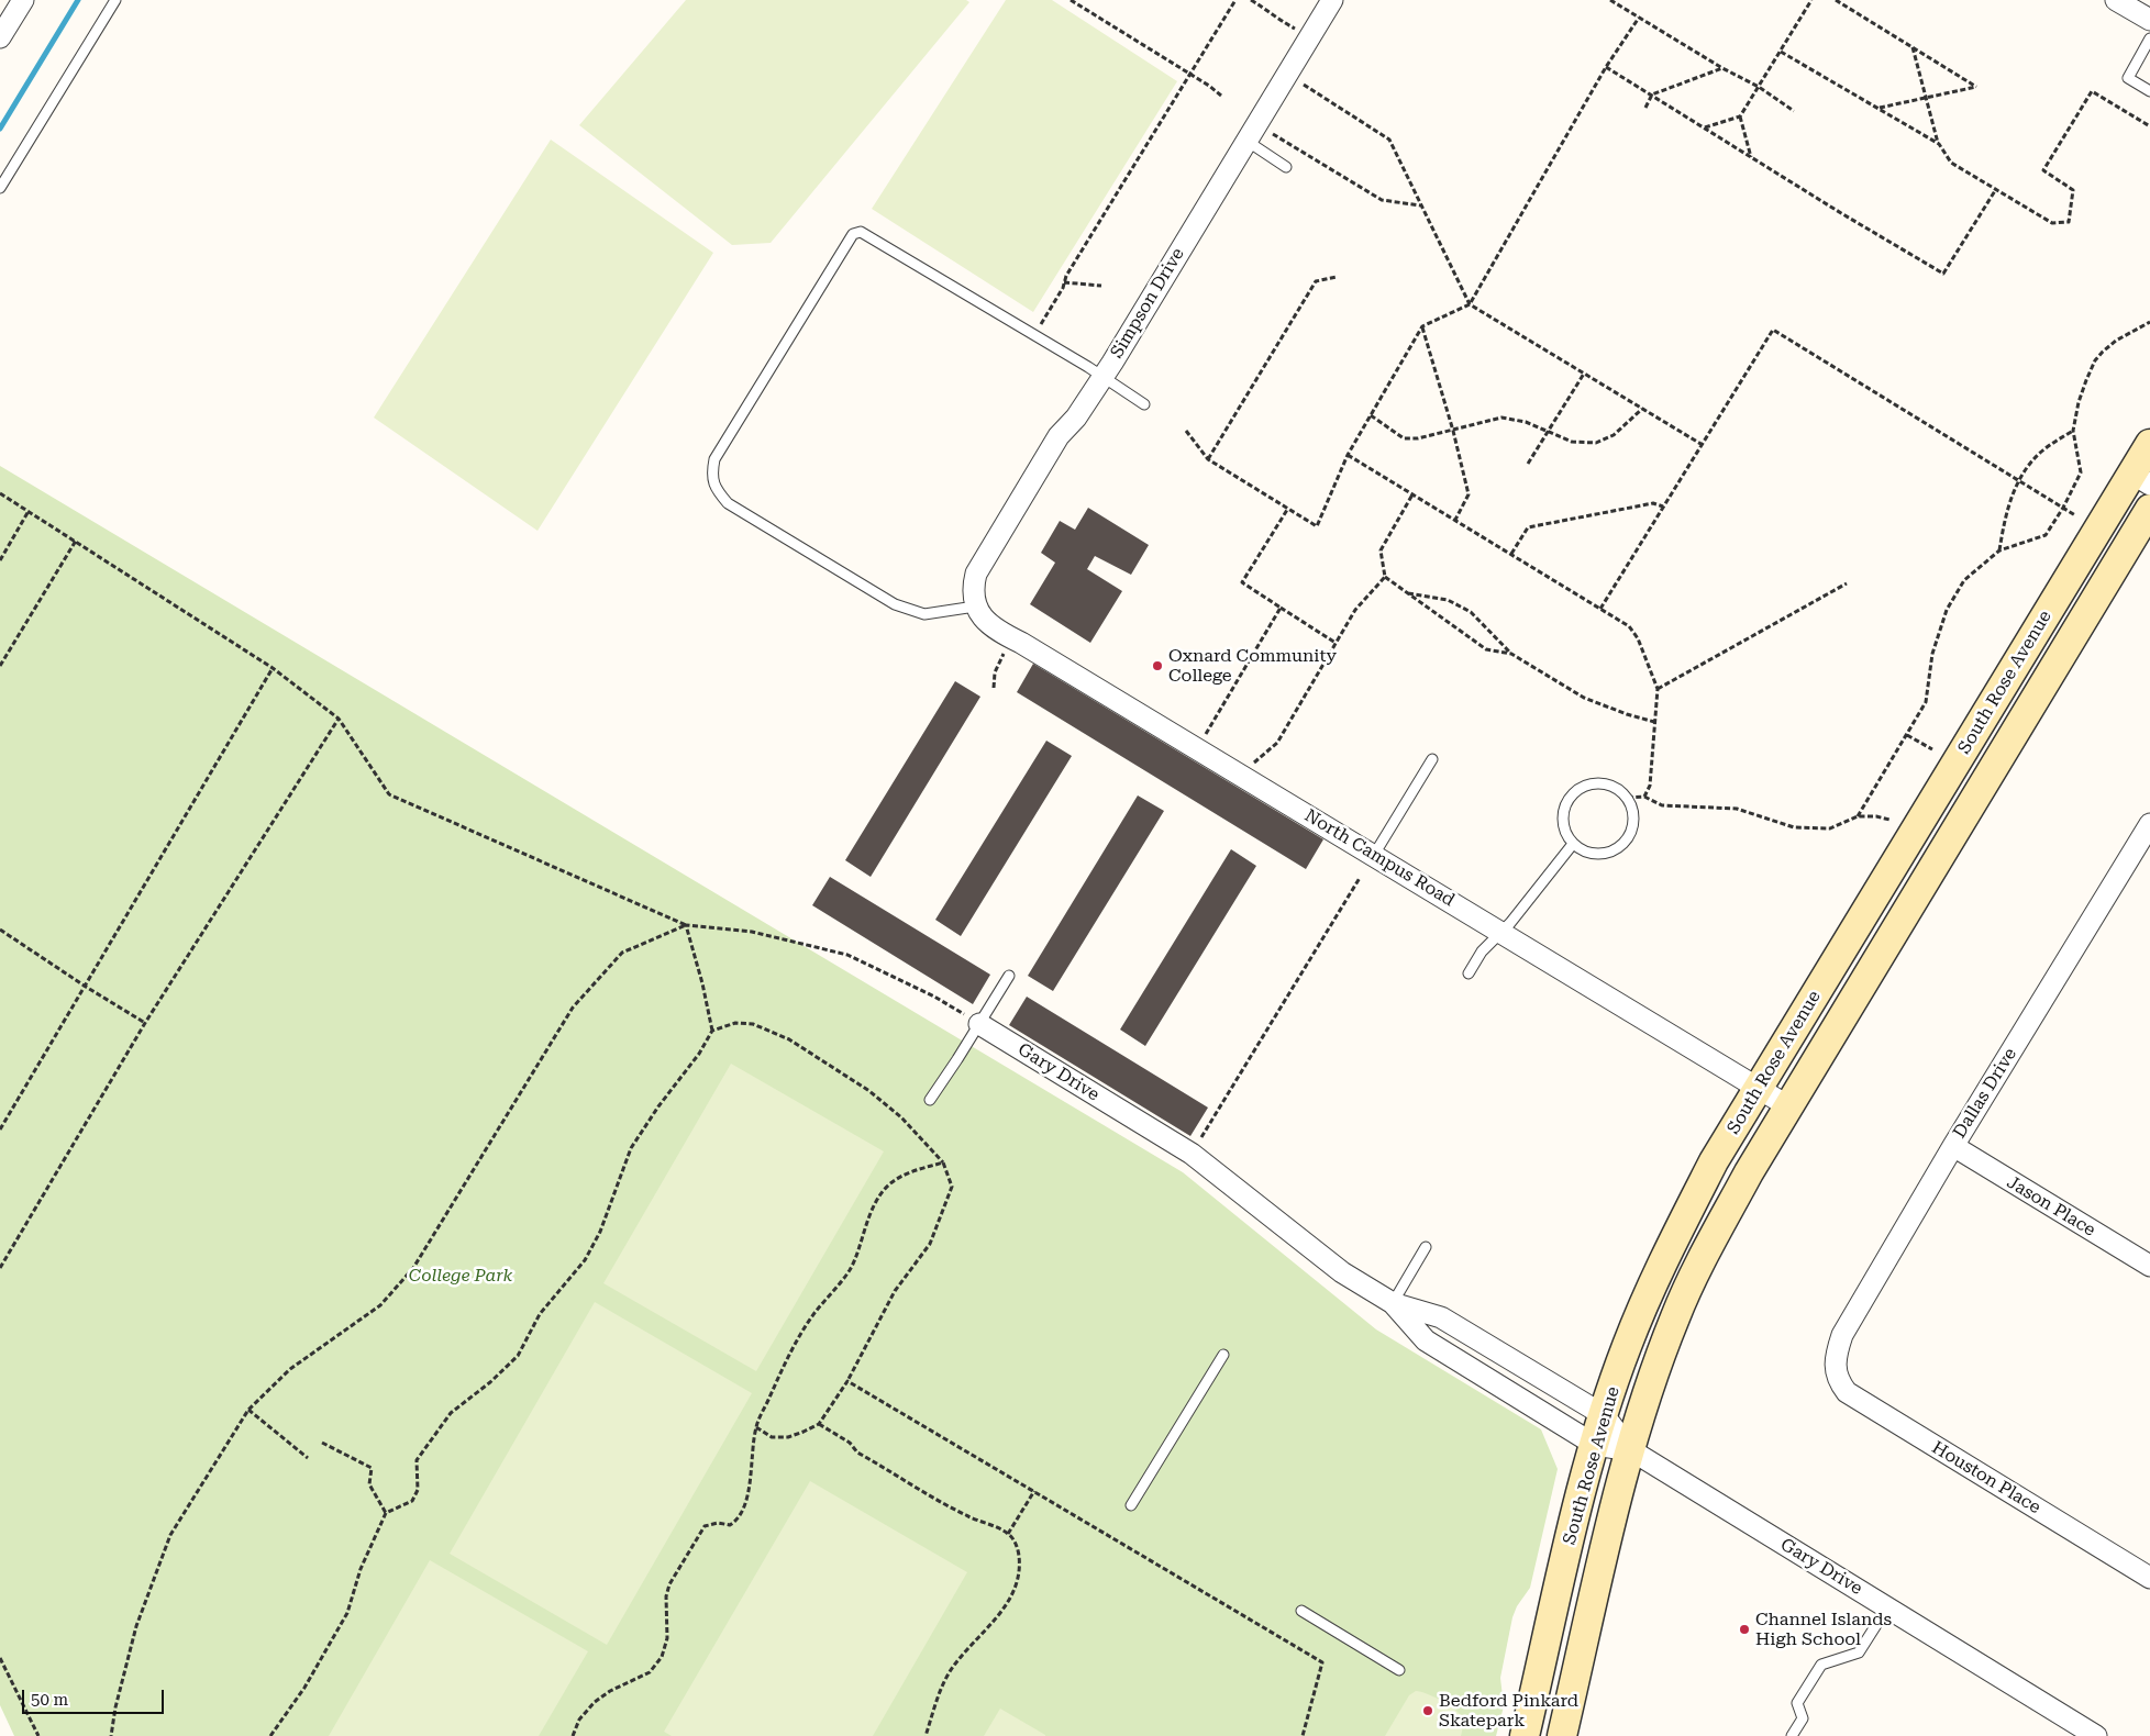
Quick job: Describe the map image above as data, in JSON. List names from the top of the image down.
{
  "streets": {
    "main road": ["South Rose Avenue"],
    "street": [
      "Simpson Drive",
      "North Campus Road",
      "Gary Drive",
      "Dallas Drive",
      "Jason Place",
      "Houston Place"
    ]
  },
  "crossings": [
    ["Simpson Drive", "North Campus Road"],
    ["South Rose Avenue", "North Campus Road"],
    ["South Rose Avenue", "Gary Drive"],
    ["Dallas Drive", "Jason Place"],
    ["Dallas Drive", "Houston Place"]
  ],
  "parks": ["College Park"],
  "places": ["Oxnard Community College", "Channel Islands High School", "Bedford Pinkard Skatepark"],
  "scale_bar": "50 m"
}
